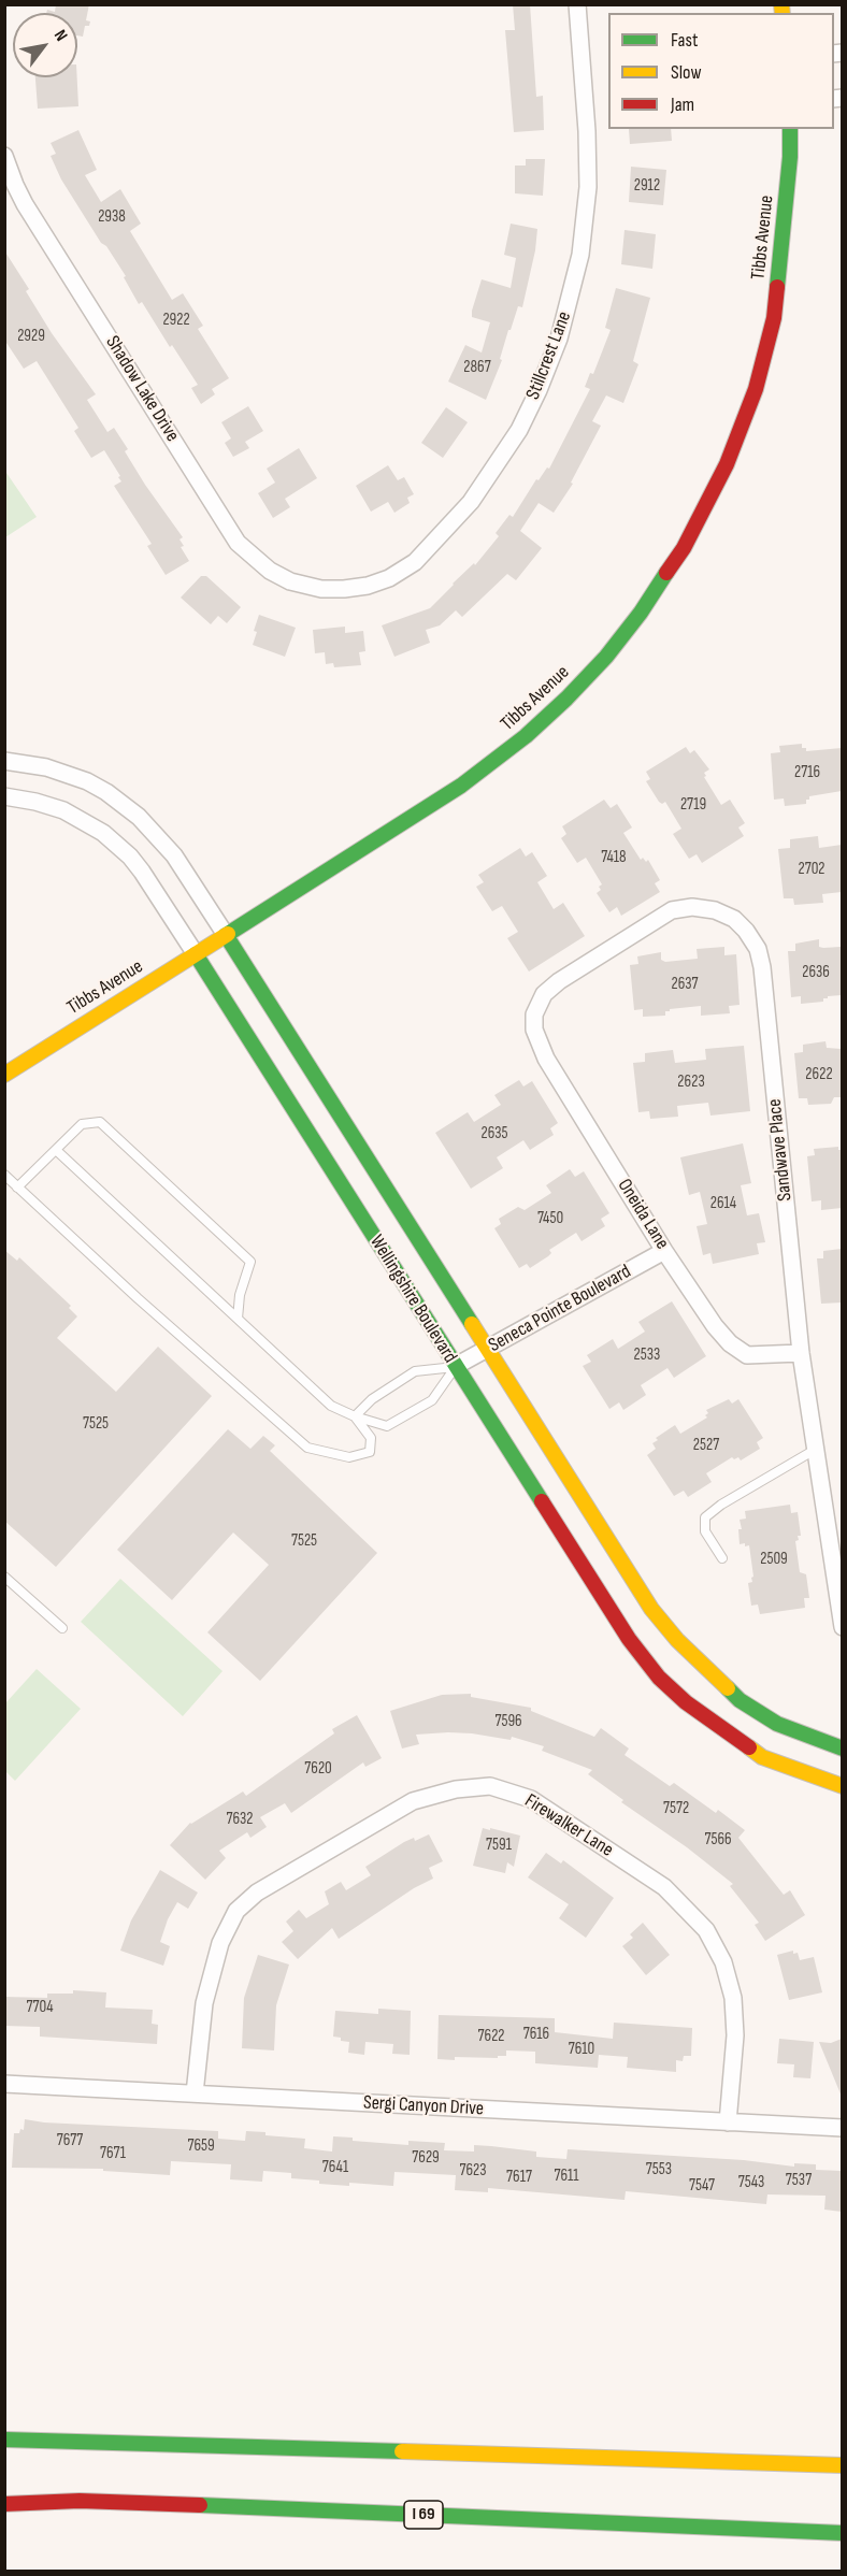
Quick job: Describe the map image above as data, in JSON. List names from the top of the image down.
{
  "streets": {
    "main road": ["Tibbs Avenue", "Wellingshire Boulevard", "I 69"],
    "street": [
      "Stillcrest Lane",
      "Shadow Lake Drive",
      "Sandwave Place",
      "Oneida Lane",
      "Seneca Pointe Boulevard",
      "Firewalker Lane",
      "Sergi Canyon Drive"
    ]
  },
  "crossings": [
    ["Tibbs Avenue", "Wellingshire Boulevard"],
    ["Stillcrest Lane", "Shadow Lake Drive"],
    ["Sandwave Place", "Oneida Lane"],
    ["Oneida Lane", "Seneca Pointe Boulevard"],
    ["Wellingshire Boulevard", "Seneca Pointe Boulevard"],
    ["Firewalker Lane", "Sergi Canyon Drive"]
  ],
  "house_numbers": [
    "2912",
    "2938",
    "2922",
    "2929",
    "2867",
    "2716",
    "2719",
    "7418",
    "2702",
    "2636",
    "2637",
    "2622",
    "2623",
    "2635",
    "2614",
    "7450",
    "2533",
    "7525",
    "2527",
    "7525",
    "2509",
    "7596",
    "7620",
    "7572",
    "7632",
    "7566",
    "7591",
    "7704",
    "7616",
    "7622",
    "7610",
    "7677",
    "7659",
    "7671",
    "7629",
    "7641",
    "7553",
    "7623",
    "7611",
    "7617",
    "7537",
    "7543",
    "7547"
  ],
  "legend": ["Fast", "Slow", "Jam"],
  "north": "top right"
}
